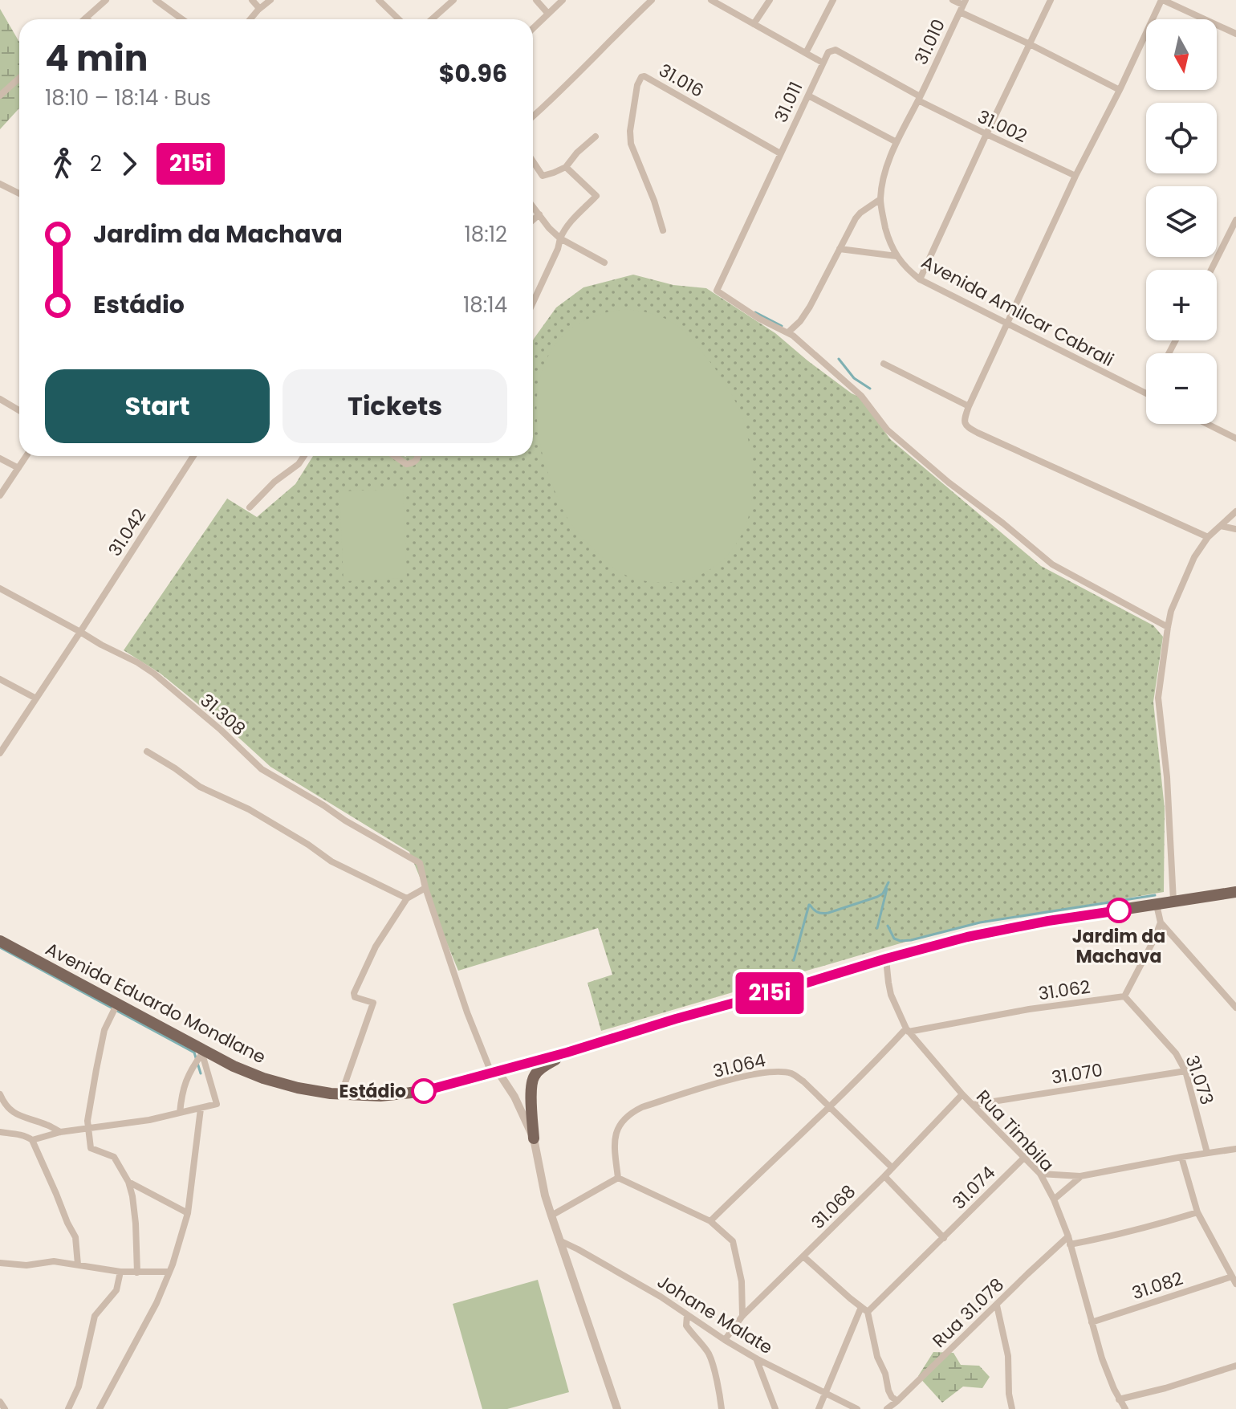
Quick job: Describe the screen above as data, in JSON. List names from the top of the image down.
{
  "streets": {
    "main road": ["Avenida Eduardo Mondlane"],
    "street": [
      "31.010",
      "31.016",
      "31.011",
      "31.002",
      "Avenida Amilcar Cabrali",
      "31.042",
      "31.308",
      "31.062",
      "31.064",
      "31.070",
      "31.073",
      "Rua Timbila",
      "31.074",
      "31.068",
      "31.082",
      "Rua 31.078",
      "Johane Malate"
    ]
  },
  "crossings": [
    ["31.010", "31.002"],
    ["31.010", "Avenida Amilcar Cabrali"],
    ["31.016", "31.011"],
    ["31.011", "31.002"],
    ["31.042", "31.308"],
    ["31.308", "Avenida Eduardo Mondlane"],
    ["31.062", "31.073"],
    ["31.062", "Rua Timbila"],
    ["Avenida Eduardo Mondlane", "Rua Timbila"],
    ["31.064", "31.068"],
    ["31.070", "31.073"],
    ["31.070", "Rua Timbila"],
    ["Rua Timbila", "31.074"],
    ["Rua Timbila", "31.068"],
    ["Rua Timbila", "31.082"],
    ["Rua Timbila", "Rua 31.078"],
    ["31.074", "Johane Malate"],
    ["31.068", "Johane Malate"]
  ],
  "places": ["Jardim da Machava", "Estádio"],
  "lines": ["bus line 215i"],
  "north": "bottom",
  "page": {
    "on_map": "215i",
    "map_buttons": ["+", "−"],
    "heading": ["4 min", "18:10 – 18:14 · Bus", "$0.96"],
    "legs": ["2", "215i"],
    "list": [
      {
        "name": "Jardim da Machava",
        "value": "18:12"
      },
      {
        "name": "Estádio",
        "value": "18:14"
      }
    ],
    "buttons": ["Start", "Tickets"]
  }
}
